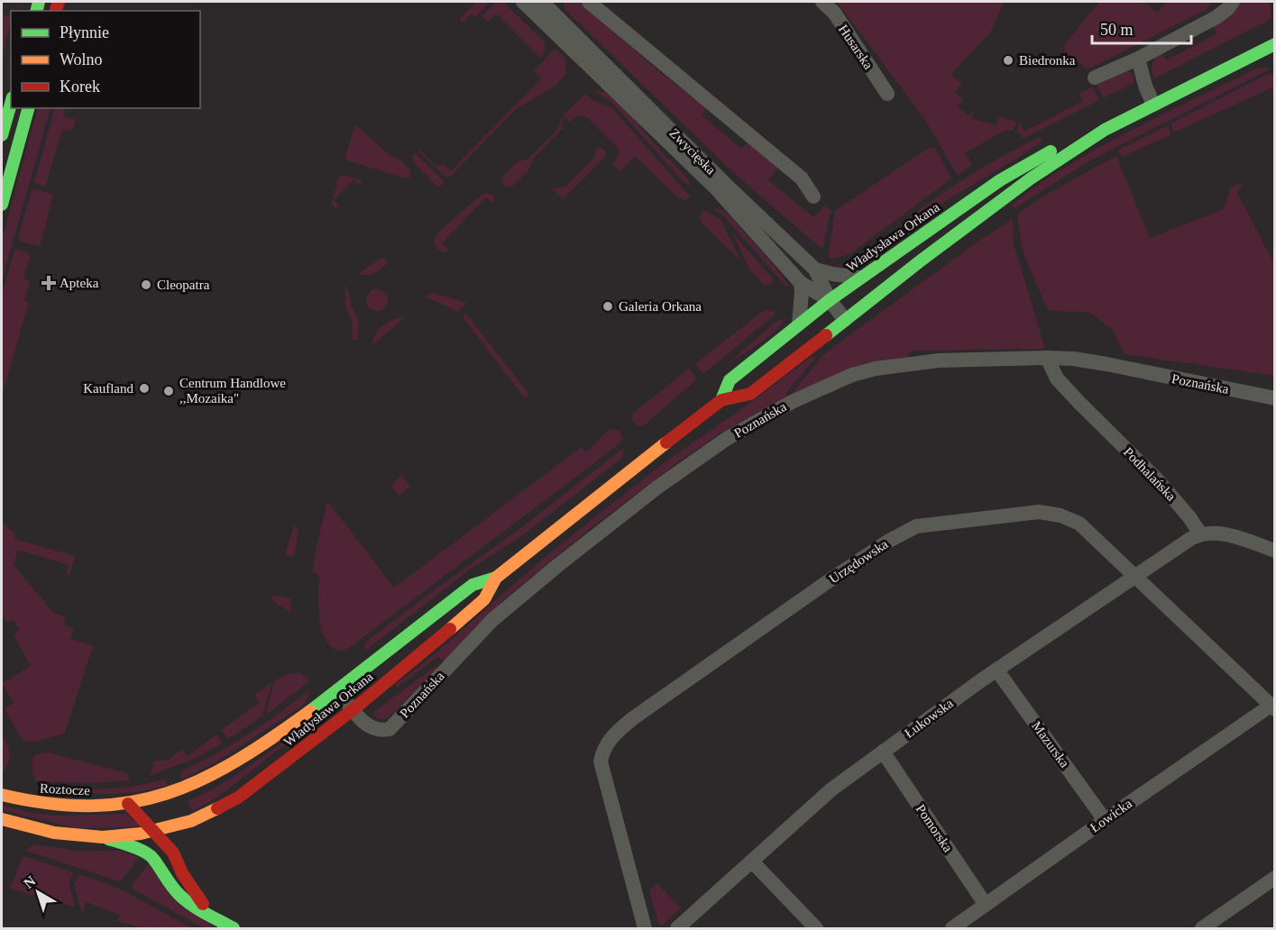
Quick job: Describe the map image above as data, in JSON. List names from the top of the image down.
{
  "streets": {
    "street": [
      "Husarska",
      "Zwycięska",
      "Władysława Orkana",
      "Poznańska",
      "Podhalańska",
      "Urzędowska",
      "Łukowska",
      "Mazurska",
      "Roztocze",
      "Łowicka",
      "Pomorska"
    ]
  },
  "crossings": [
    ["Zwycięska", "Władysława Orkana"],
    ["Władysława Orkana", "Poznańska"],
    ["Władysława Orkana", "Roztocze"],
    ["Poznańska", "Podhalańska"],
    ["Podhalańska", "Łukowska"],
    ["Urzędowska", "Łukowska"],
    ["Urzędowska", "Łowicka"],
    ["Łukowska", "Mazurska"],
    ["Łukowska", "Pomorska"],
    ["Mazurska", "Łowicka"],
    ["Łowicka", "Pomorska"]
  ],
  "places": {
    "other": [
      "Biedronka",
      "Cleopatra",
      "Galeria Orkana",
      "Kaufland",
      "Centrum Handlowe ,,Mozaika\""
    ],
    "health": ["Apteka"]
  },
  "legend": ["Płynnie", "Wolno", "Korek"],
  "scale_bar": "50 m",
  "north": "top left"
}
